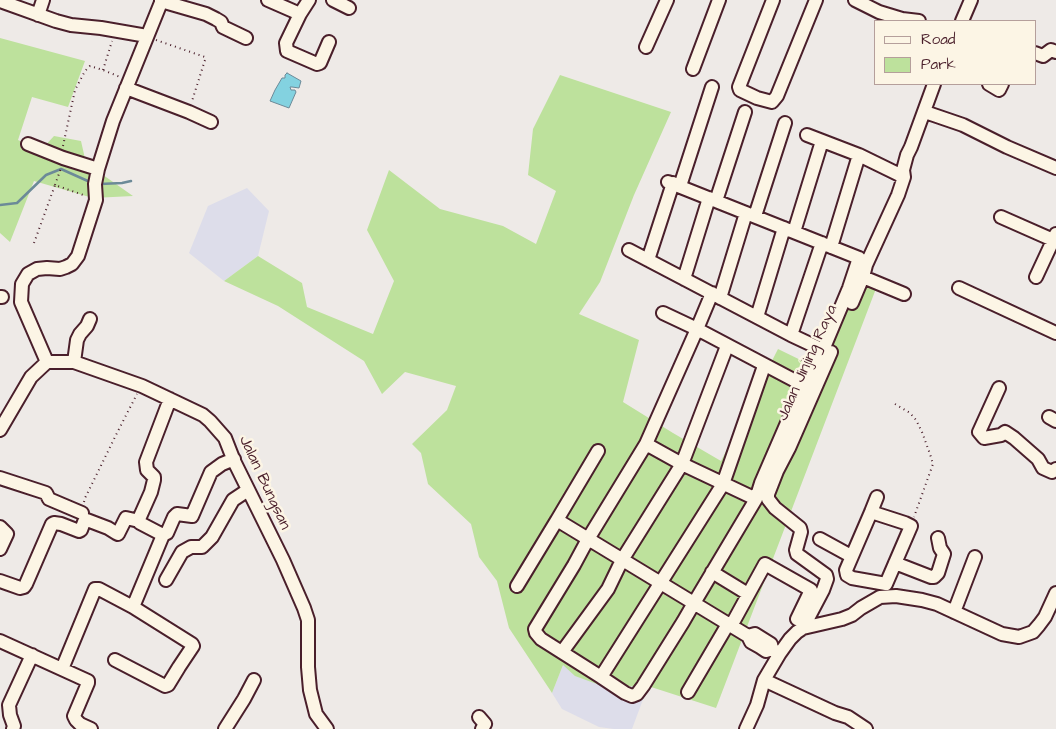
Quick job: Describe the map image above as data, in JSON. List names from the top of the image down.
{
  "streets": {
    "street": ["Jalan Jinjing Raya", "Jalan Bungsan"]
  },
  "legend": ["Road", "Park"]
}
